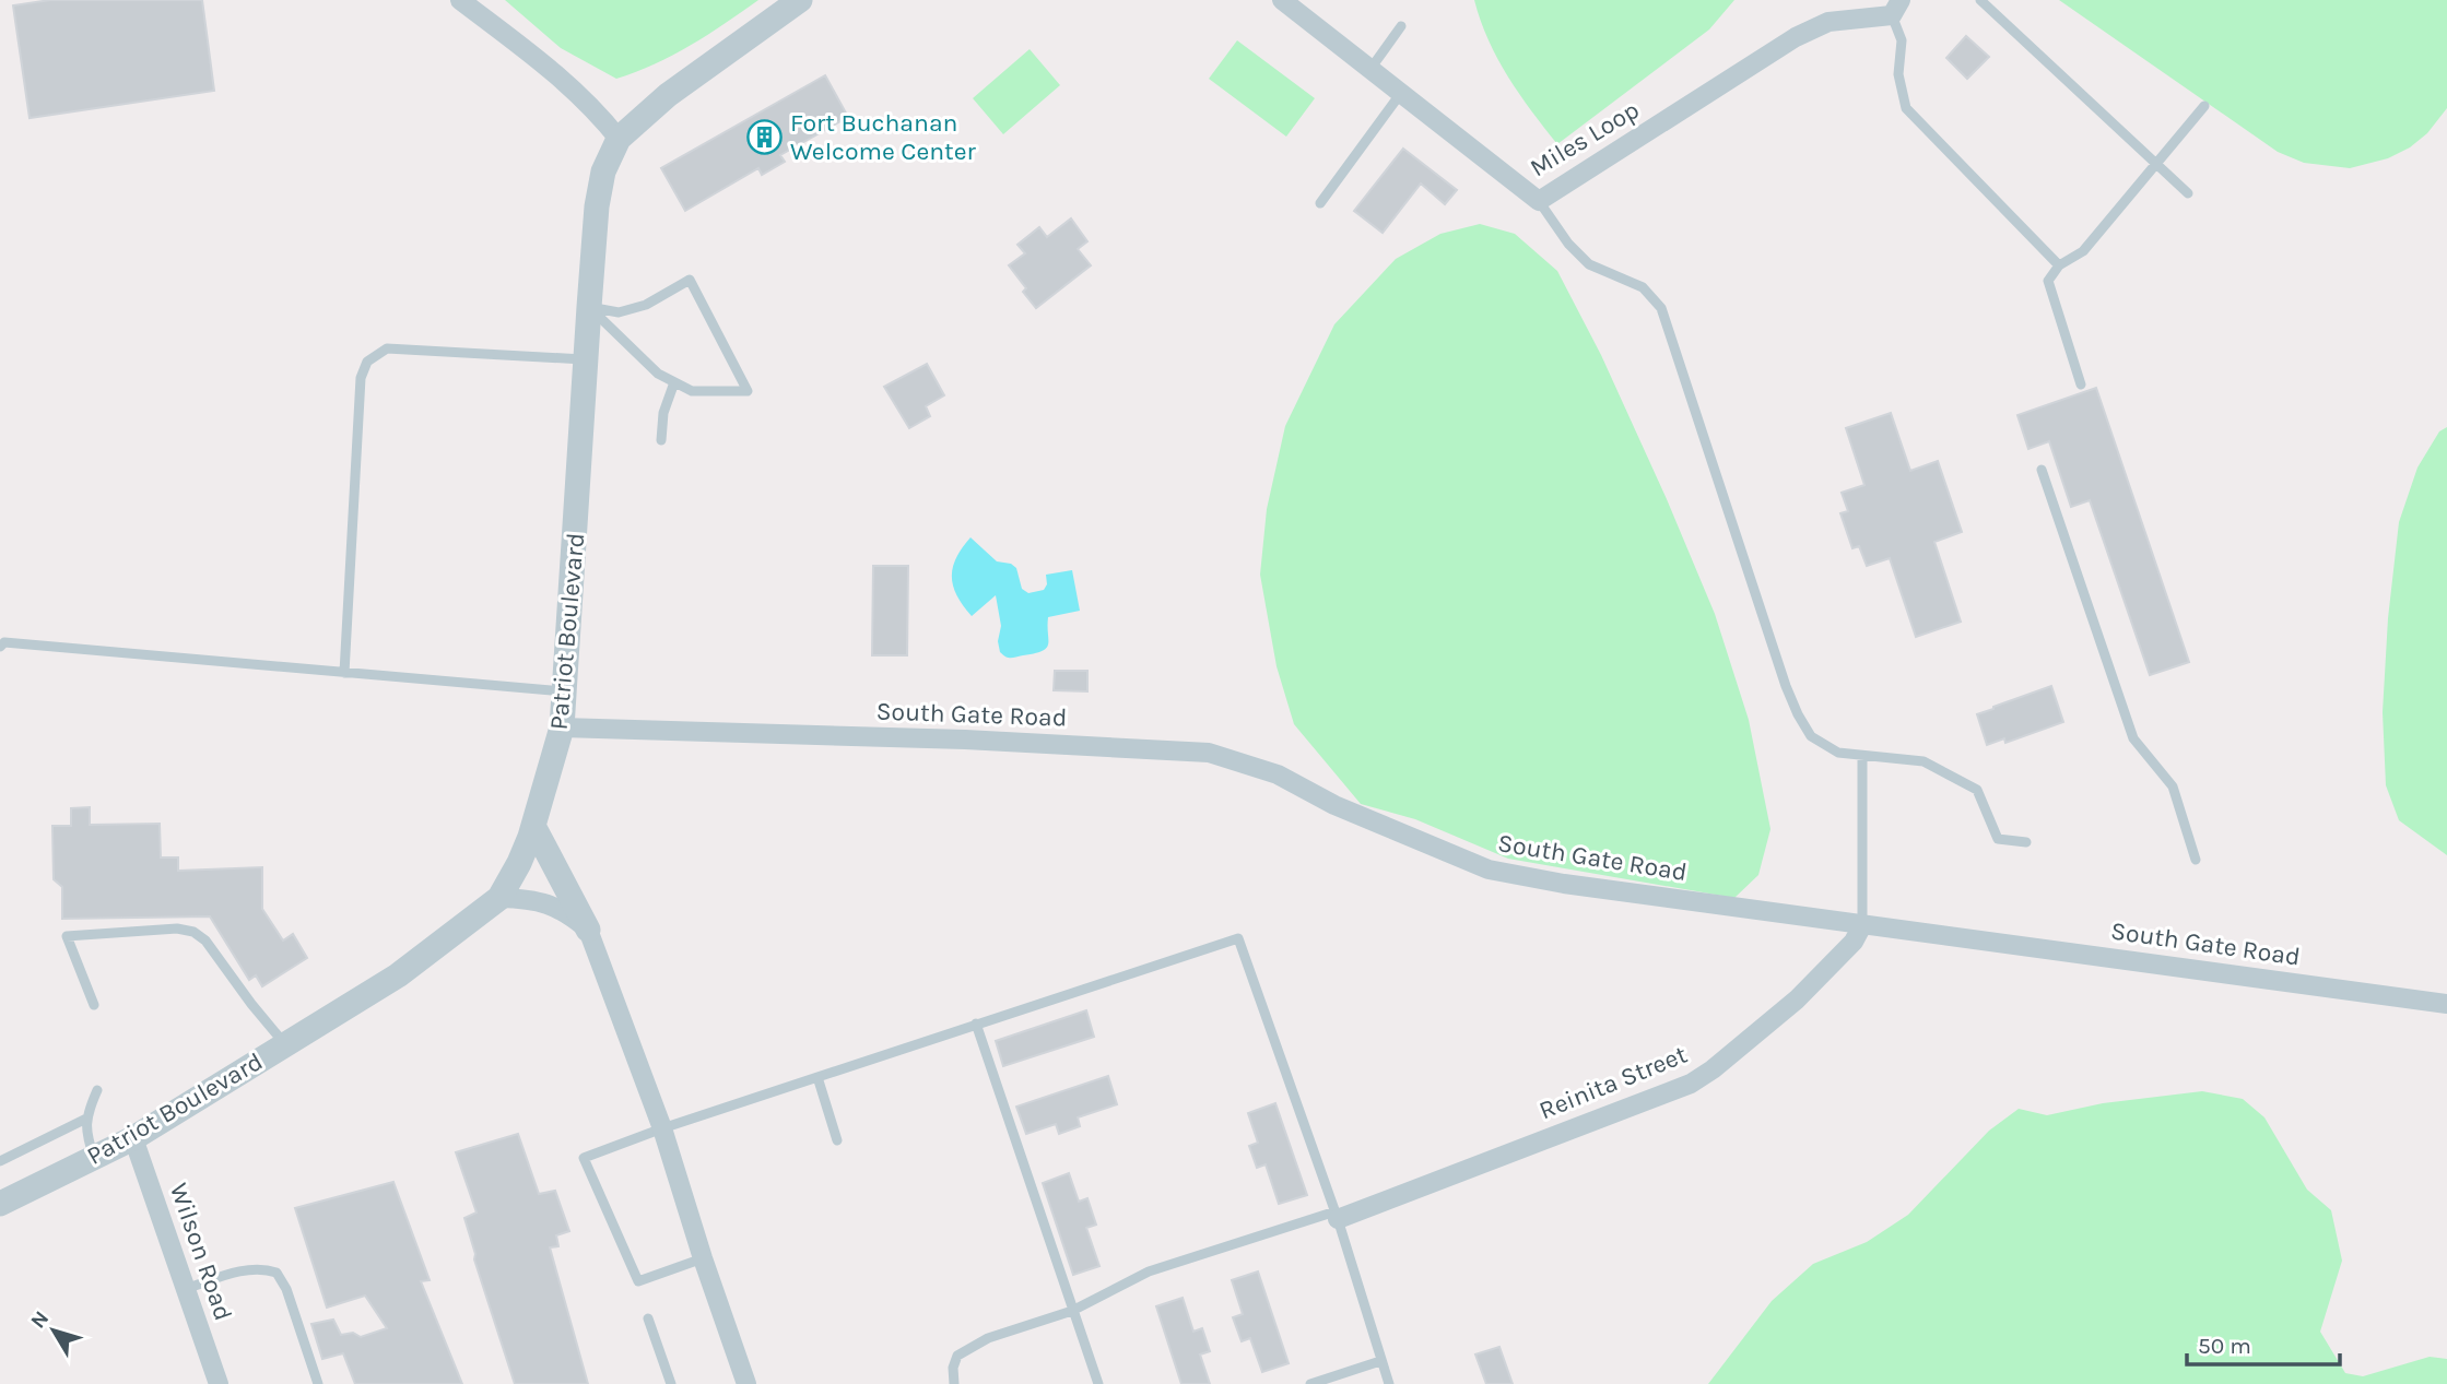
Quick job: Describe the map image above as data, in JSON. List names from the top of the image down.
{
  "streets": {
    "street": [
      "Miles Loop",
      "Patriot Boulevard",
      "South Gate Road",
      "Reinita Street",
      "Wilson Road"
    ]
  },
  "crossings": [
    ["Patriot Boulevard", "South Gate Road"],
    ["Patriot Boulevard", "Wilson Road"],
    ["South Gate Road", "Reinita Street"]
  ],
  "places": {
    "building": ["Fort Buchanan Welcome Center"]
  },
  "scale_bar": "50 m",
  "north": "top left"
}
